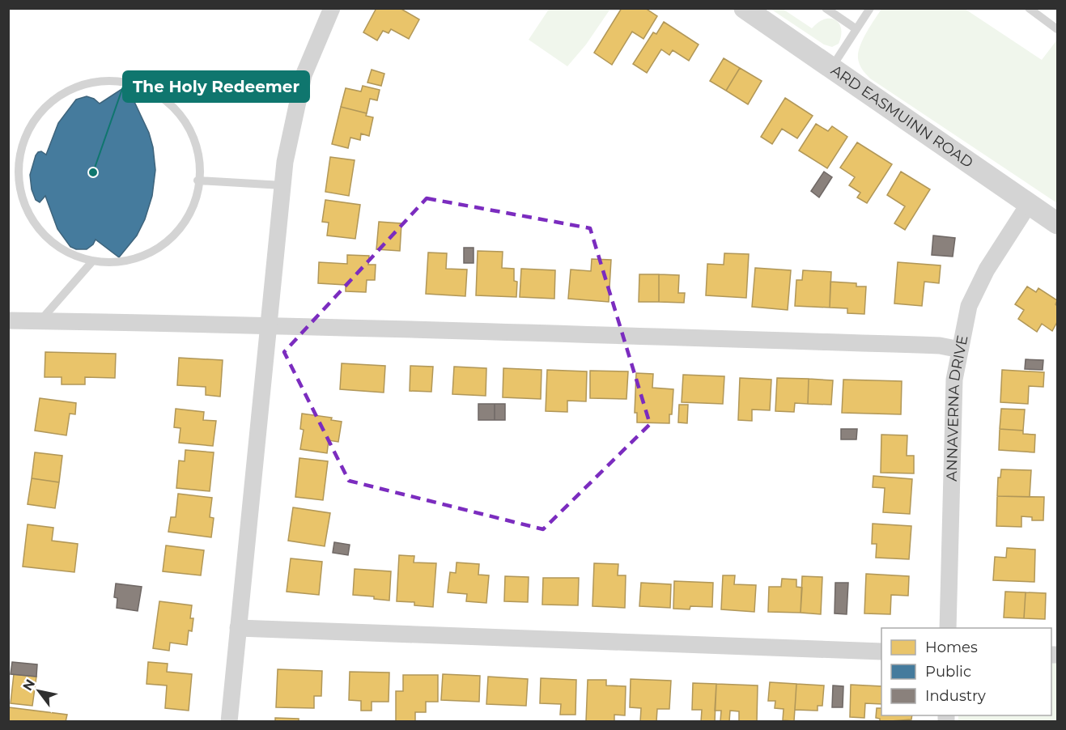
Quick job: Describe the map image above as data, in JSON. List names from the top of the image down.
{
  "streets": {
    "street": ["ARD EASMUINN ROAD", "ANNAVERNA DRIVE"]
  },
  "crossings": [
    ["ARD EASMUINN ROAD", "ANNAVERNA DRIVE"]
  ],
  "places": ["The Holy Redeemer"],
  "legend": ["Homes", "Public", "Industry"],
  "north": "top left"
}
